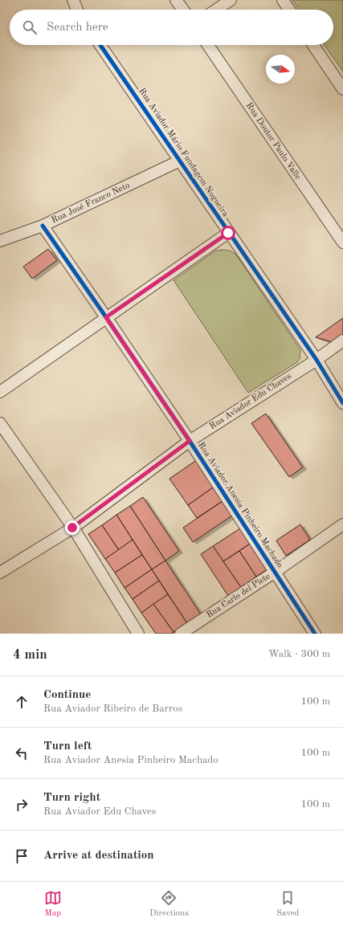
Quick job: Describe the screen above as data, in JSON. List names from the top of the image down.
{
  "streets": {
    "street": [
      "Rua Doutor Paulo Valle",
      "Rua Aviador Mário Fundagem Nogueira",
      "Rua José Franco Neto",
      "Rua Aviador Edu Chaves",
      "Rua Aviador Anesia Pinheiro Machado",
      "Rua Carlo del Plete"
    ]
  },
  "crossings": [
    ["Rua Aviador Mário Fundagem Nogueira", "Rua José Franco Neto"],
    ["Rua Aviador Mário Fundagem Nogueira", "Rua Aviador Edu Chaves"],
    ["Rua José Franco Neto", "Rua Aviador Anesia Pinheiro Machado"],
    ["Rua Aviador Edu Chaves", "Rua Aviador Anesia Pinheiro Machado"],
    ["Rua Aviador Anesia Pinheiro Machado", "Rua Carlo del Plete"]
  ],
  "north": "right",
  "page": {
    "search": "Search here",
    "heading": ["4 min", "Walk · 300 m"],
    "list": [
      ["Continue", "Rua Aviador Ribeiro de Barros", "100 m"],
      ["Turn left", "Rua Aviador Anesia Pinheiro Machado", "100 m"],
      ["Turn right", "Rua Aviador Edu Chaves", "100 m"],
      "Arrive at destination"
    ],
    "nav": ["Map", "Directions", "Saved"]
  }
}
